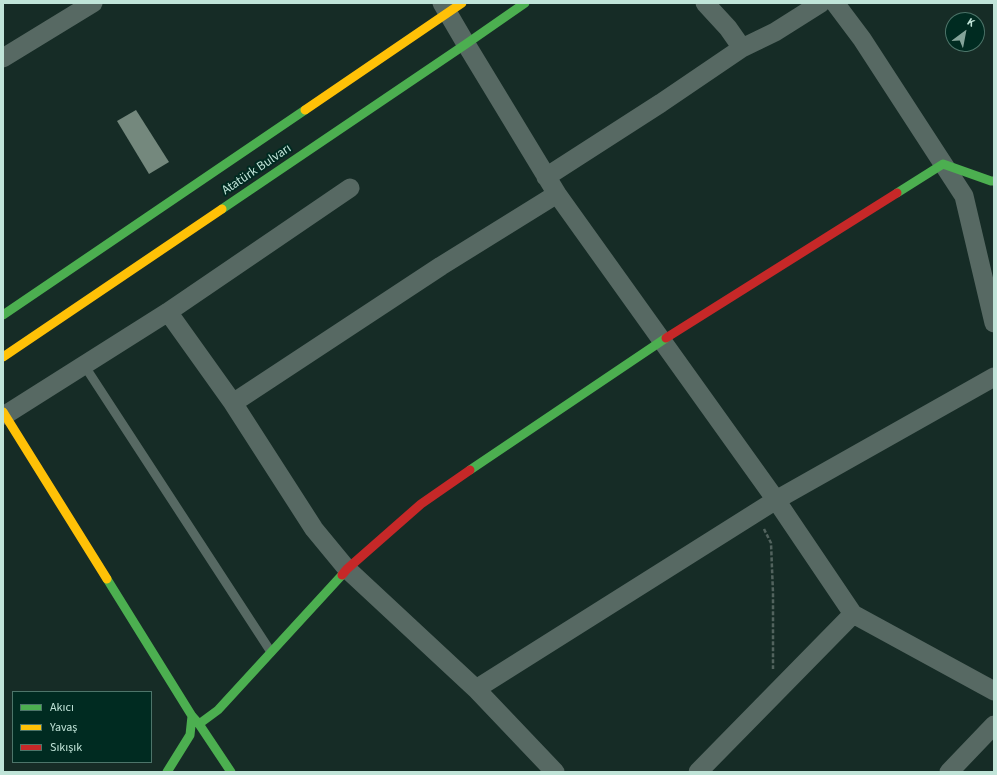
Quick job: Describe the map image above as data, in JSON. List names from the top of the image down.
{
  "streets": {
    "main road": ["Atatürk Bulvarı"]
  },
  "legend": ["Akıcı", "Yavaş", "Sıkışık"],
  "north": "top right"
}
